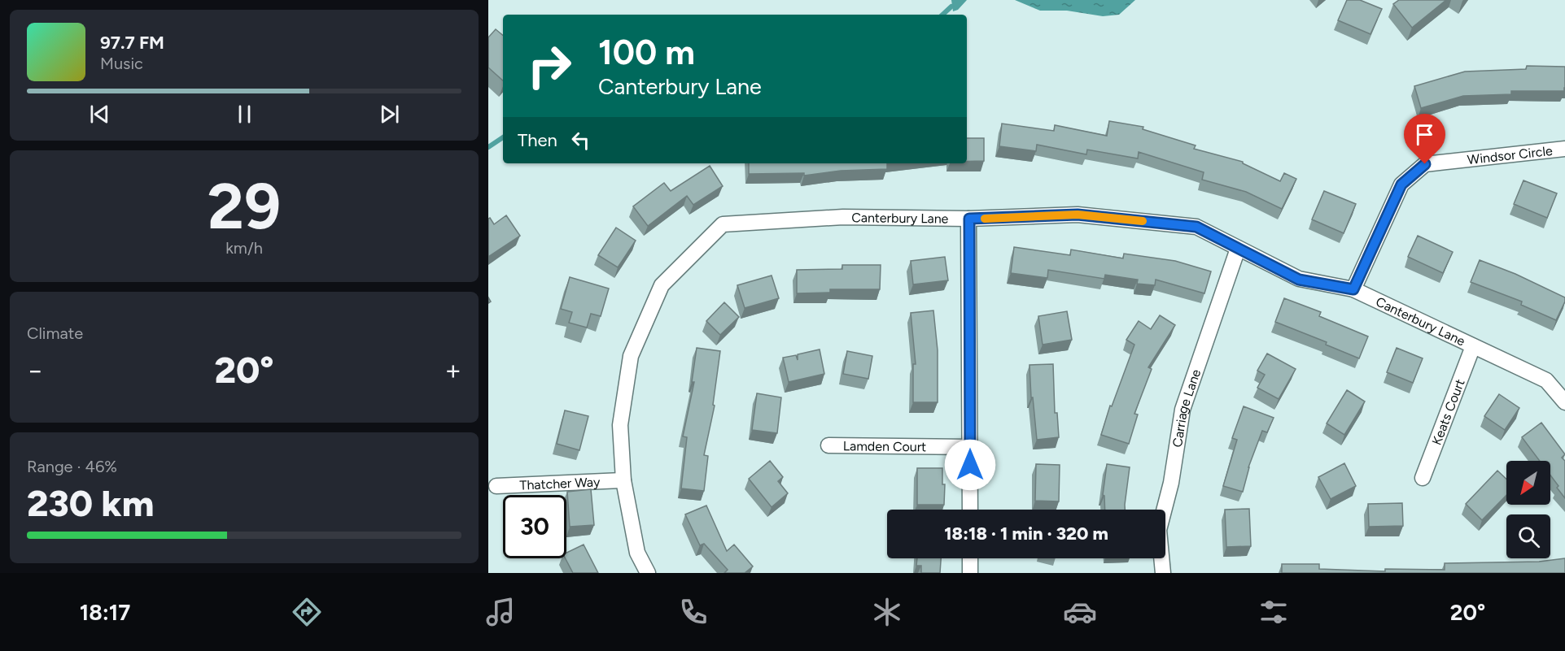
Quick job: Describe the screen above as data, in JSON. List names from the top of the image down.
{
  "streets": {
    "street": [
      "Windsor Circle",
      "Canterbury Lane",
      "Carriage Lane",
      "Keats Court",
      "Lamden Court",
      "Thatcher Way"
    ]
  },
  "crossings": [
    ["Windsor Circle", "Canterbury Lane"],
    ["Canterbury Lane", "Carriage Lane"],
    ["Canterbury Lane", "Keats Court"],
    ["Canterbury Lane", "Thatcher Way"]
  ],
  "north": "bottom left",
  "page": {
    "turn": ["100 m", "Canterbury Lane"],
    "song": ["97.7 FM", "Music"],
    "then": "Then",
    "tile": [
      ["29", "km/h"],
      "Climate",
      ["Range · 46%", "230 km"]
    ],
    "heat": ["−", "20°", "+"],
    "limit": "30",
    "trip": "18:18 · 1 min · 320 m",
    "tabs": ["18:17", "20°"]
  }
}
